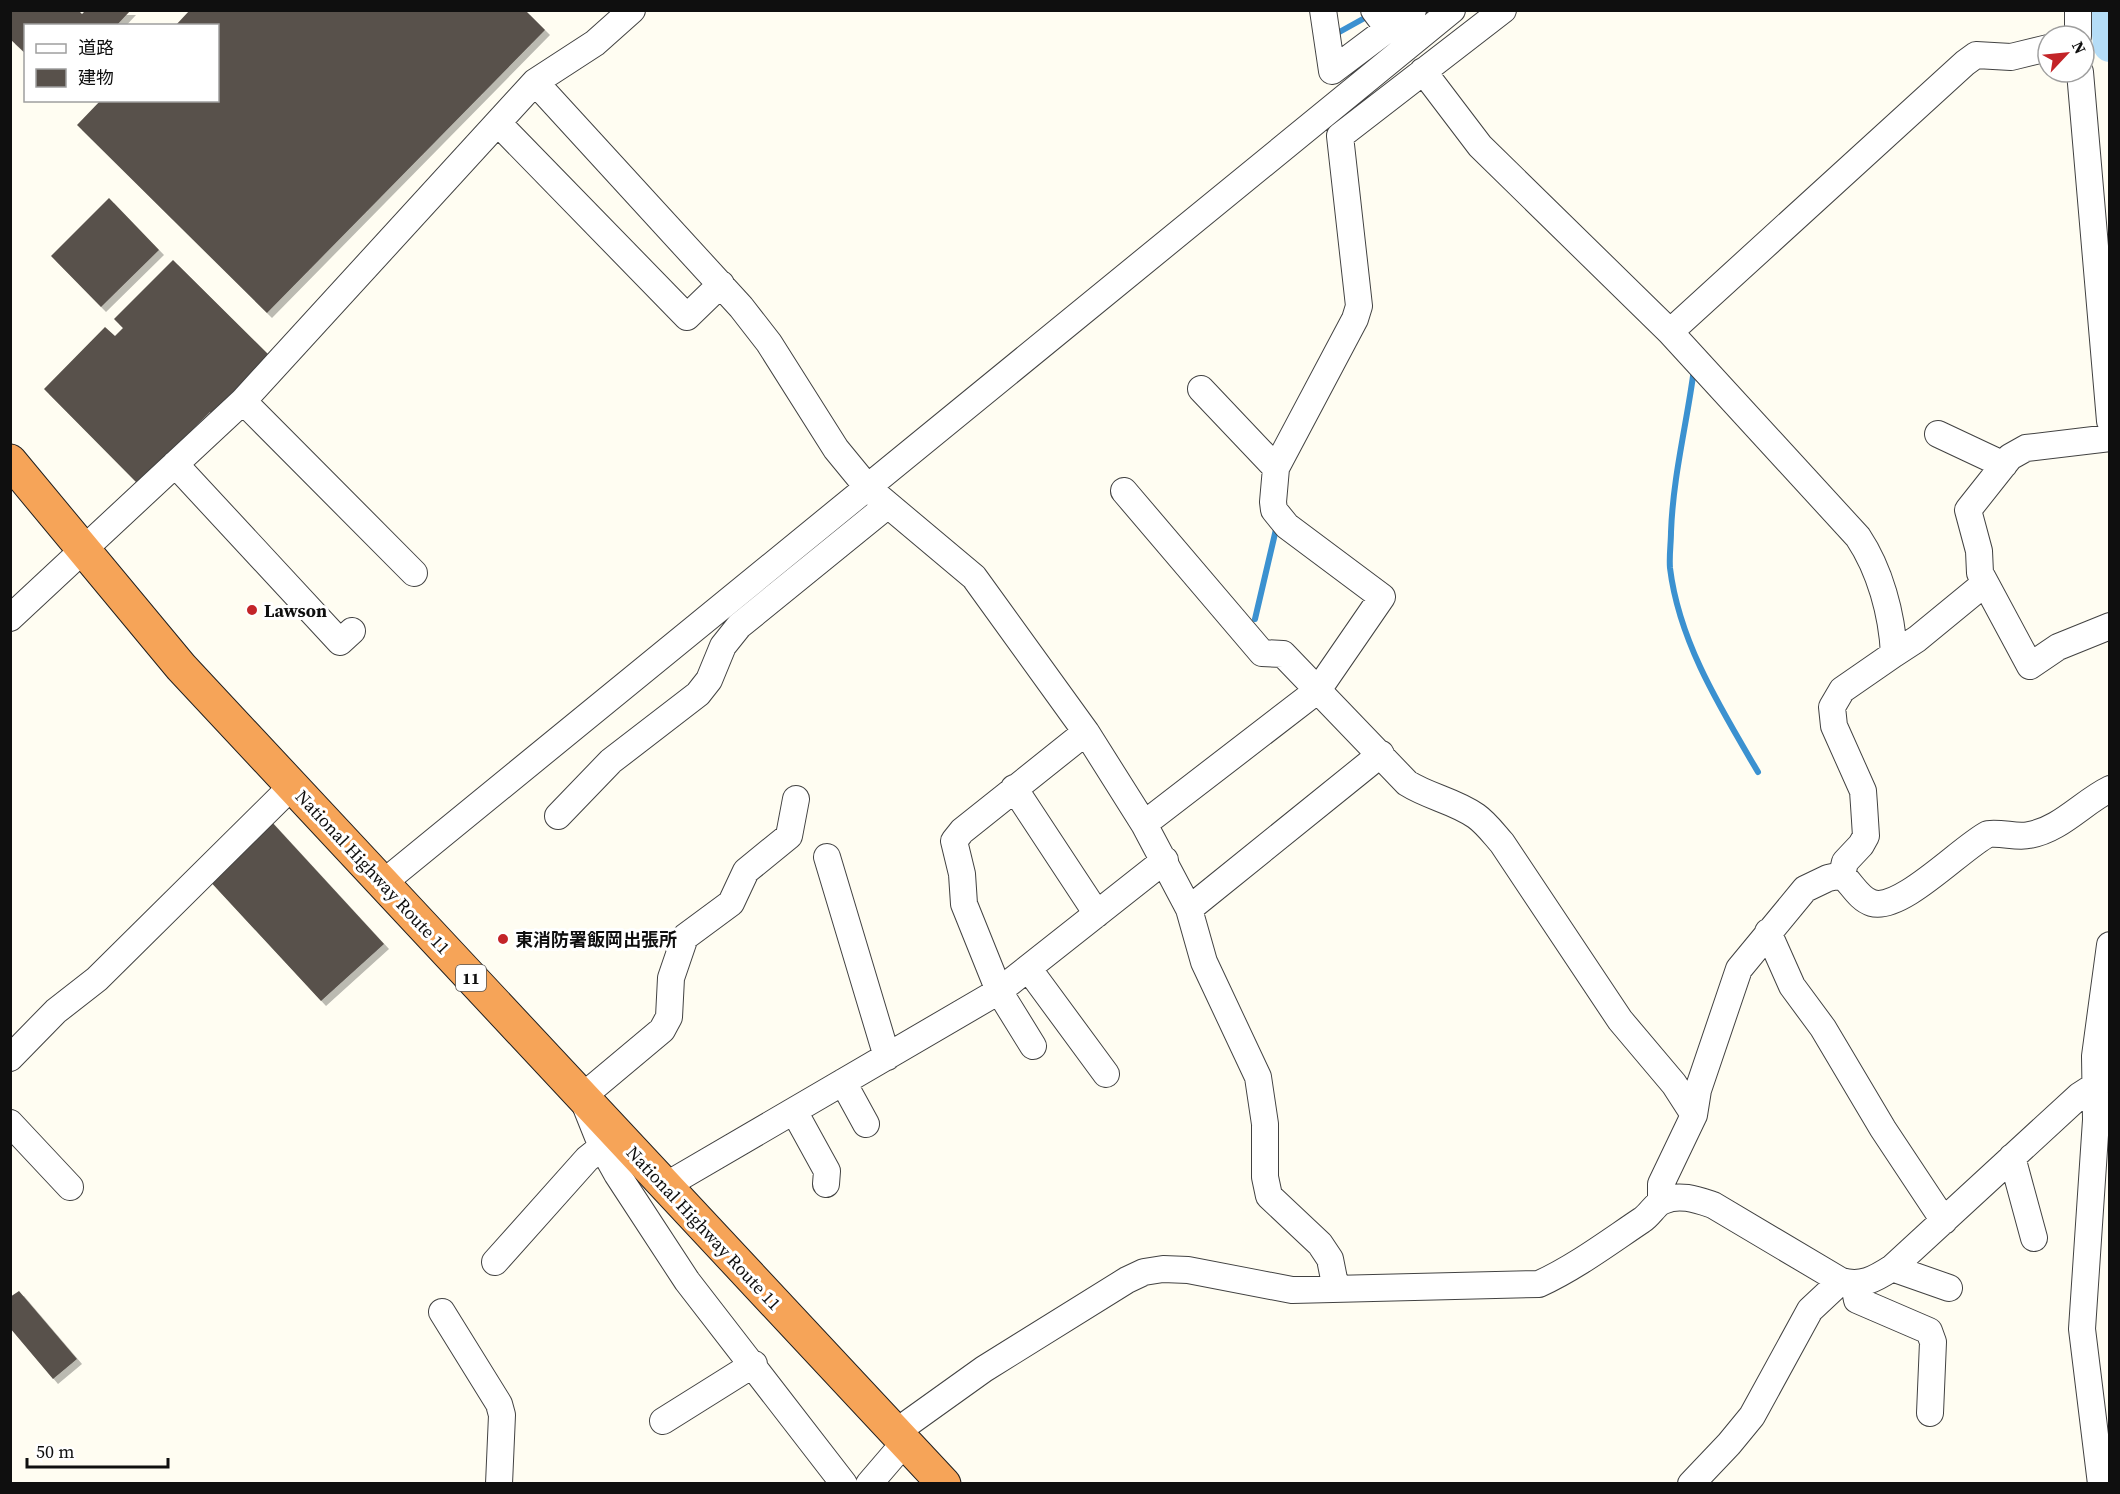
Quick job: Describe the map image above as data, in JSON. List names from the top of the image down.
{
  "streets": {
    "highway": ["National Highway Route 11", "11"]
  },
  "places": ["Lawson", "東消防署飯岡出張所"],
  "legend": ["道路", "建物"],
  "scale_bar": "50 m",
  "north": "top right"
}
